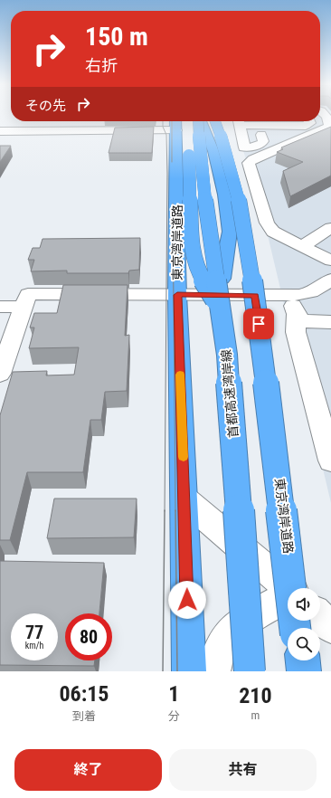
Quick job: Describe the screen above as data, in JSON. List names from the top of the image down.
{
  "streets": {
    "highway": ["東京湾岸道路", "首都高速湾岸線"]
  },
  "crossings": [
    ["東京湾岸道路", "首都高速湾岸線"]
  ],
  "page": {
    "turn": ["150 m", "右折"],
    "then": "その先",
    "speed": "77 km/h",
    "limit": "80",
    "eta": [
      "06:15",
      "到着",
      "1",
      "分",
      "210",
      "m"
    ],
    "buttons": ["終了", "共有"]
  }
}
